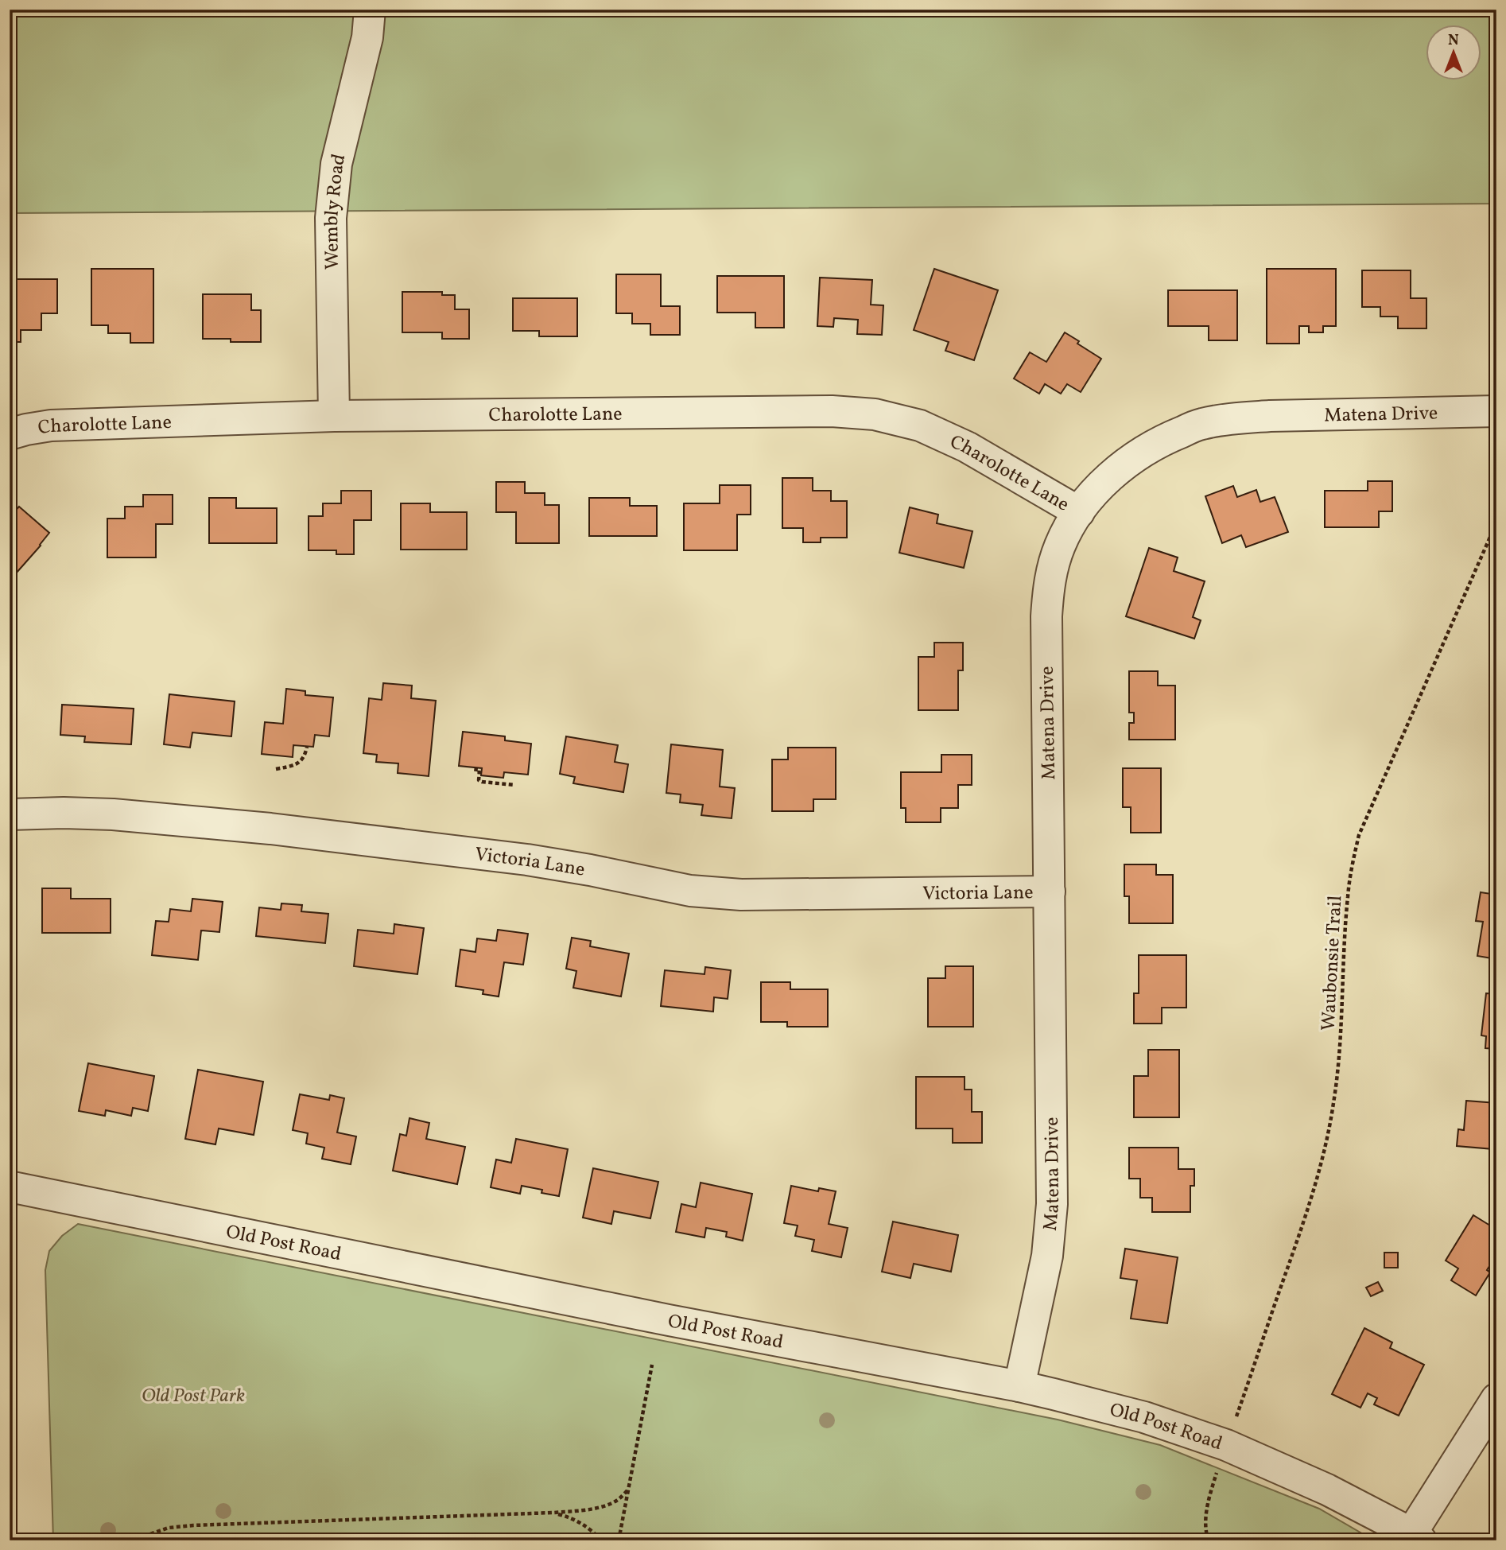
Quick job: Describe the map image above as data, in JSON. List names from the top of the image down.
{
  "streets": {
    "street": [
      "Wembly Road",
      "Charolotte Lane",
      "Matena Drive",
      "Victoria Lane",
      "Old Post Road"
    ],
    "path": ["Waubonsie Trail"]
  },
  "crossings": [
    ["Wembly Road", "Charolotte Lane"],
    ["Charolotte Lane", "Matena Drive"],
    ["Matena Drive", "Victoria Lane"],
    ["Matena Drive", "Old Post Road"]
  ],
  "parks": ["Old Post Park"],
  "north": "top"
}
